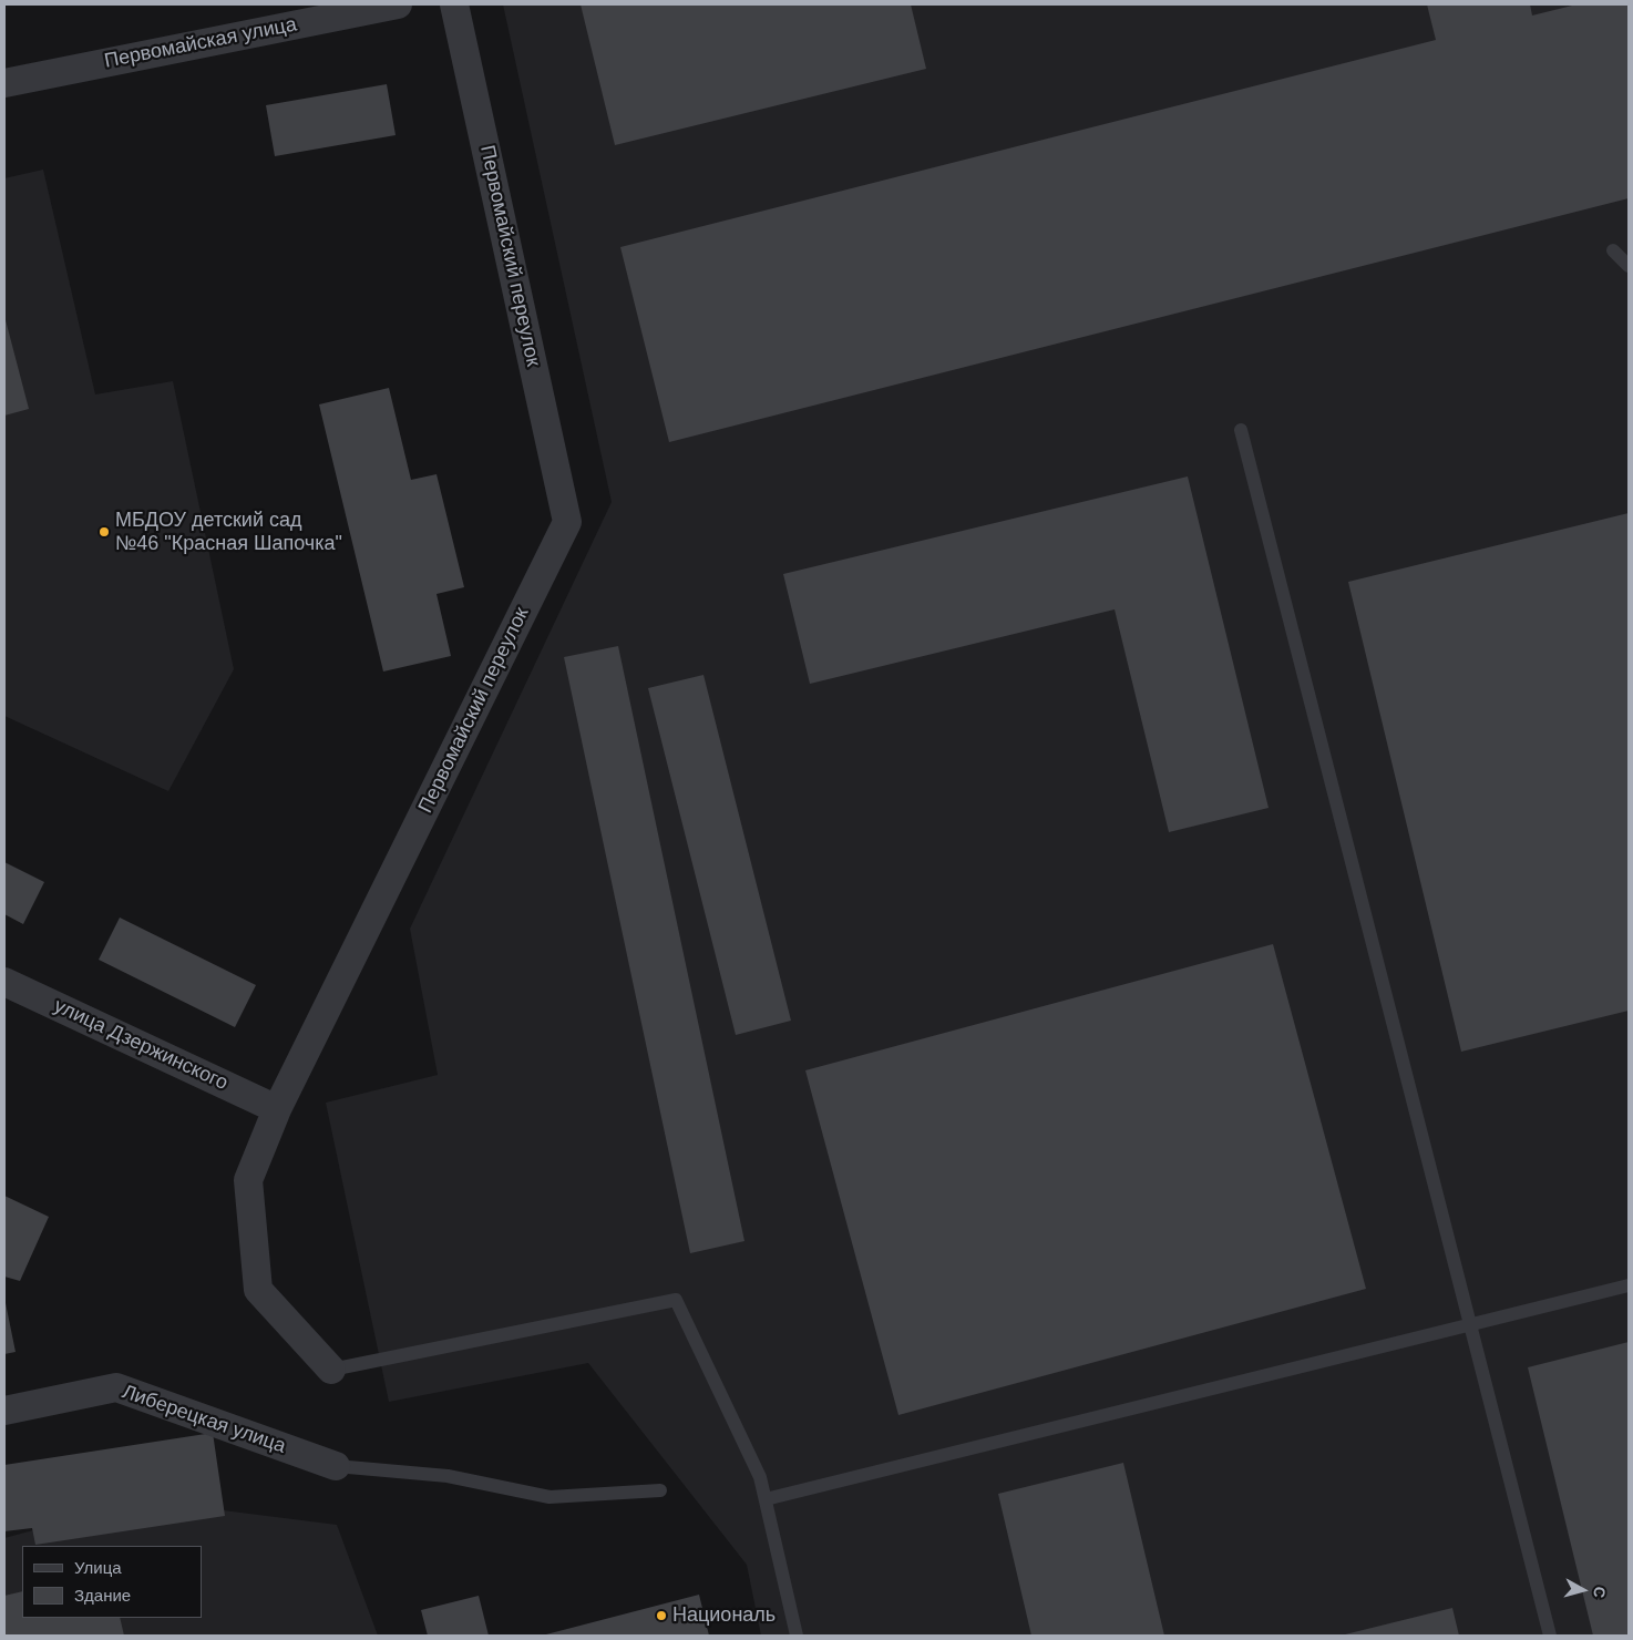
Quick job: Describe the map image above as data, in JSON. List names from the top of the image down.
{
  "streets": {
    "street": [
      "Первомайская улица",
      "Первомайский переулок",
      "улица Дзержинского",
      "Либерецкая улица"
    ]
  },
  "crossings": [
    ["Первомайский переулок", "улица Дзержинского"]
  ],
  "places": ["МБДОУ детский сад №46 \"Красная Шапочка\"", "Националь"],
  "legend": ["Улица", "Здание"],
  "north": "right"
}
